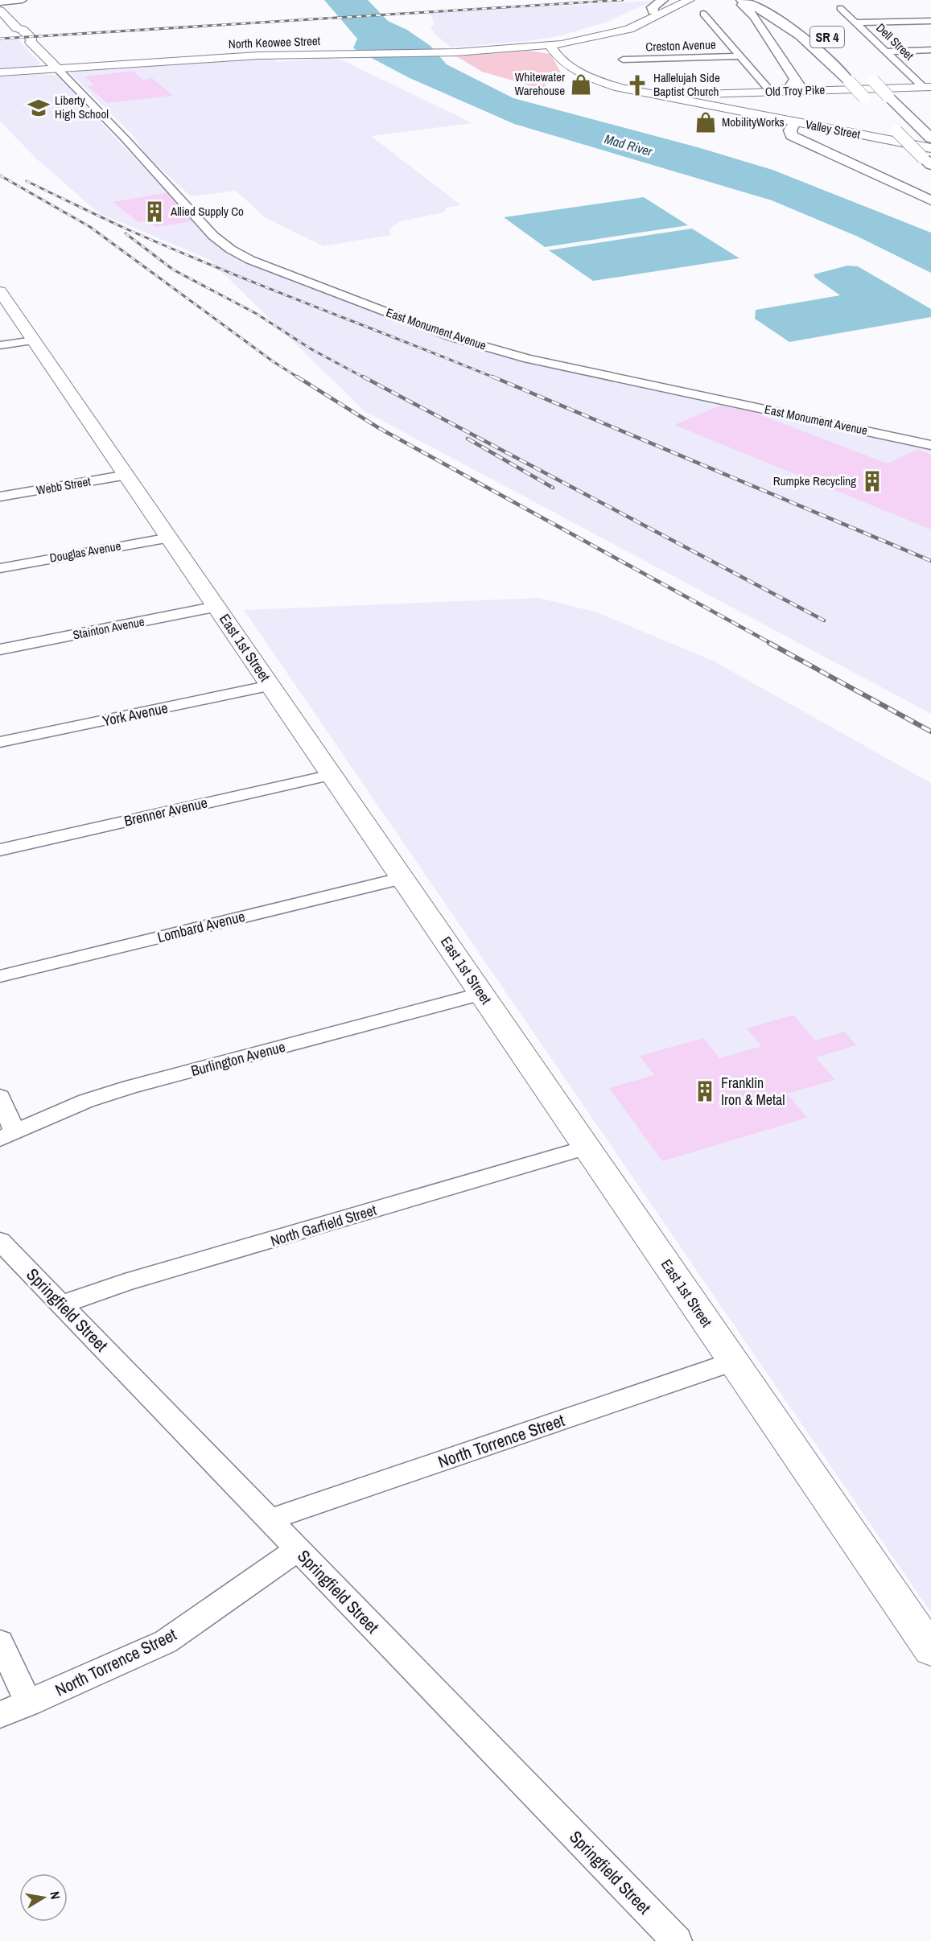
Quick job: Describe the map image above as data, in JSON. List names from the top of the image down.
{
  "streets": {
    "highway": ["SR 4"],
    "main road": [
      "North Keowee Street",
      "Old Troy Pike",
      "Valley Street",
      "East Monument Avenue",
      "East 1st Street"
    ],
    "street": [
      "Dell Street",
      "Creston Avenue",
      "Webb Street",
      "Douglas Avenue",
      "Stainton Avenue",
      "York Avenue",
      "Brenner Avenue",
      "Lombard Avenue",
      "Burlington Avenue",
      "North Garfield Street",
      "Springfield Street",
      "North Torrence Street"
    ]
  },
  "crossings": [
    ["Dell Street", "Old Troy Pike"],
    ["North Keowee Street", "Valley Street"],
    ["North Keowee Street", "East Monument Avenue"],
    ["Old Troy Pike", "Valley Street"],
    ["Webb Street", "East 1st Street"],
    ["Douglas Avenue", "East 1st Street"],
    ["Stainton Avenue", "East 1st Street"],
    ["East 1st Street", "York Avenue"],
    ["East 1st Street", "Brenner Avenue"],
    ["East 1st Street", "Lombard Avenue"],
    ["East 1st Street", "Burlington Avenue"],
    ["East 1st Street", "North Garfield Street"],
    ["East 1st Street", "North Torrence Street"],
    ["North Garfield Street", "Springfield Street"],
    ["Springfield Street", "North Torrence Street"]
  ],
  "water": ["Mad River"],
  "places": {
    "shop": ["Whitewater Warehouse", "MobilityWorks"],
    "church": ["Hallelujah Side Baptist Church"],
    "school or university": ["Liberty High School"],
    "building": ["Allied Supply Co", "Rumpke Recycling", "Franklin Iron & Metal"]
  },
  "north": "right"
}
